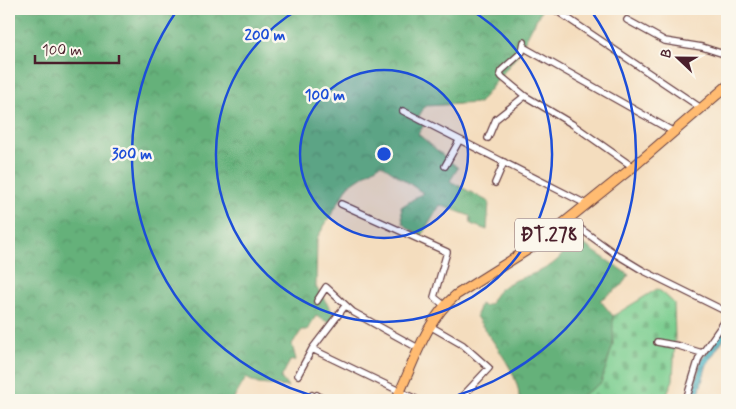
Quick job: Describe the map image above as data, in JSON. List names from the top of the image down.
{
  "streets": {
    "main road": ["ĐT.278"]
  },
  "scale_bar": "100 m",
  "north": "left",
  "rings": ["200 m", "100 m", "300 m"]
}
